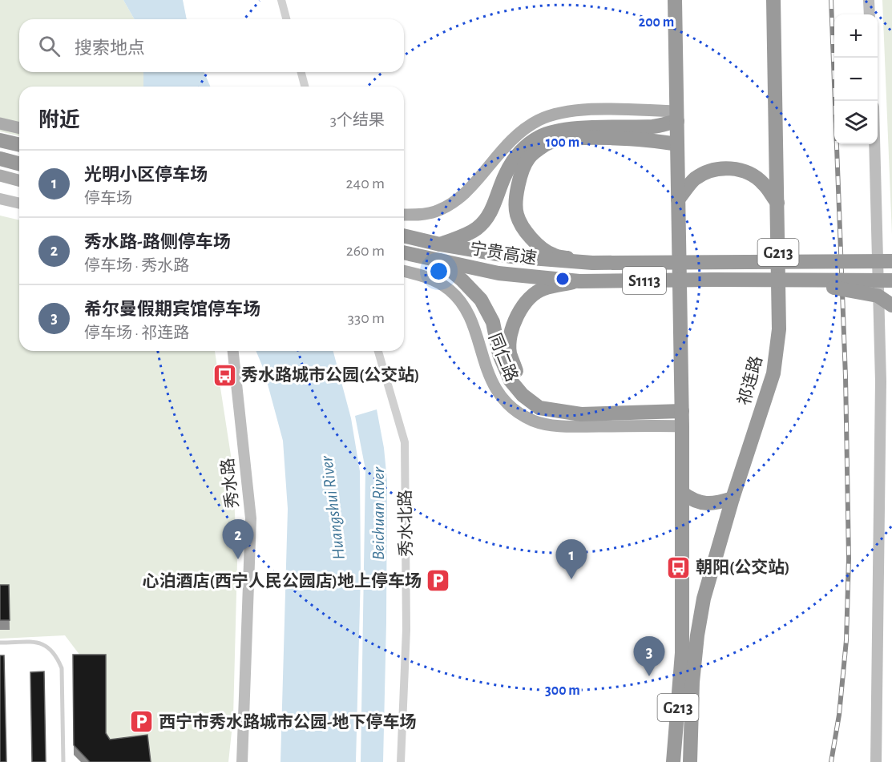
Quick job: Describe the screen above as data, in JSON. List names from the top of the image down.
{
  "streets": {
    "highway": [
      "G213",
      "宁贵高速",
      "S1113",
      "祁连路"
    ],
    "main road": ["同仁路"],
    "street": ["秀水路", "秀水北路"]
  },
  "crossings": [
    ["G213", "同仁路"]
  ],
  "water": ["Huangshui River", "Beichuan River"],
  "places": {
    "bus stop": ["秀水路城市公园(公交站)", "朝阳(公交站)"],
    "parking": ["心泊酒店(西宁人民公园店)地上停车场", "西宁市秀水路城市公园-地下停车场"]
  },
  "page": {
    "map_buttons": ["+", "−"],
    "search": "搜索地点",
    "heading": ["附近", "3个结果"],
    "list": [
      {
        "mark": "1",
        "name": "光明小区停车场",
        "note": "停车场",
        "value": "240 m"
      },
      {
        "mark": "2",
        "name": "秀水路-路侧停车场",
        "note": "停车场 · 秀水路",
        "value": "260 m"
      },
      {
        "mark": "3",
        "name": "希尔曼假期宾馆停车场",
        "note": "停车场 · 祁连路",
        "value": "330 m"
      }
    ],
    "pins": ["2", "1", "3"]
  },
  "rings": ["200 m", "100 m", "300 m"]
}
